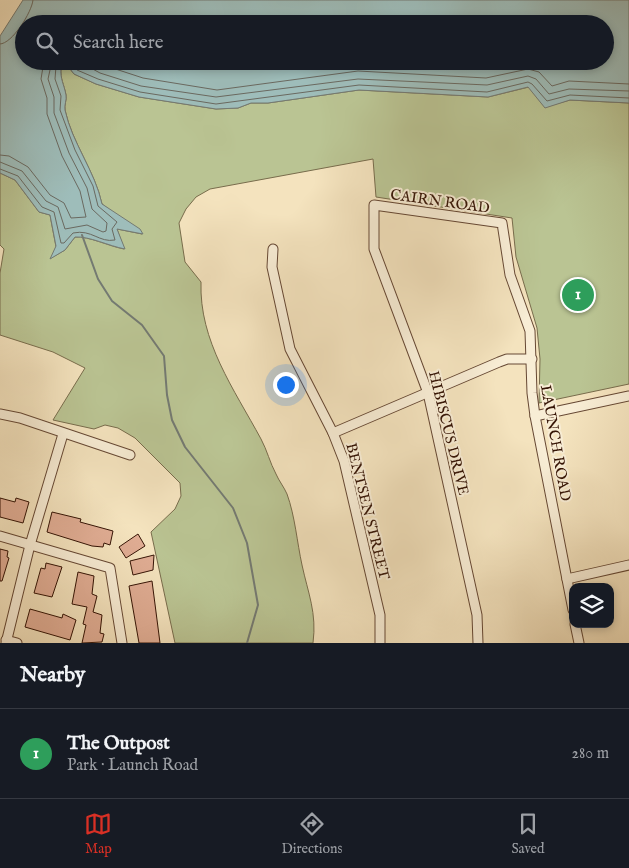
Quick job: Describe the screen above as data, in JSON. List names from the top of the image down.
{
  "streets": {
    "street": [
      "CAIRN ROAD",
      "HIBISCUS DRIVE",
      "LAUNCH ROAD",
      "BENTSEN STREET"
    ]
  },
  "crossings": [
    ["CAIRN ROAD", "HIBISCUS DRIVE"],
    ["CAIRN ROAD", "LAUNCH ROAD"]
  ],
  "page": {
    "search": "Search here",
    "pins": "1",
    "heading": "Nearby",
    "list": [
      {
        "mark": "1",
        "name": "The Outpost",
        "note": "Park · Launch Road",
        "value": "280 m"
      }
    ],
    "nav": ["Map", "Directions", "Saved"]
  }
}
